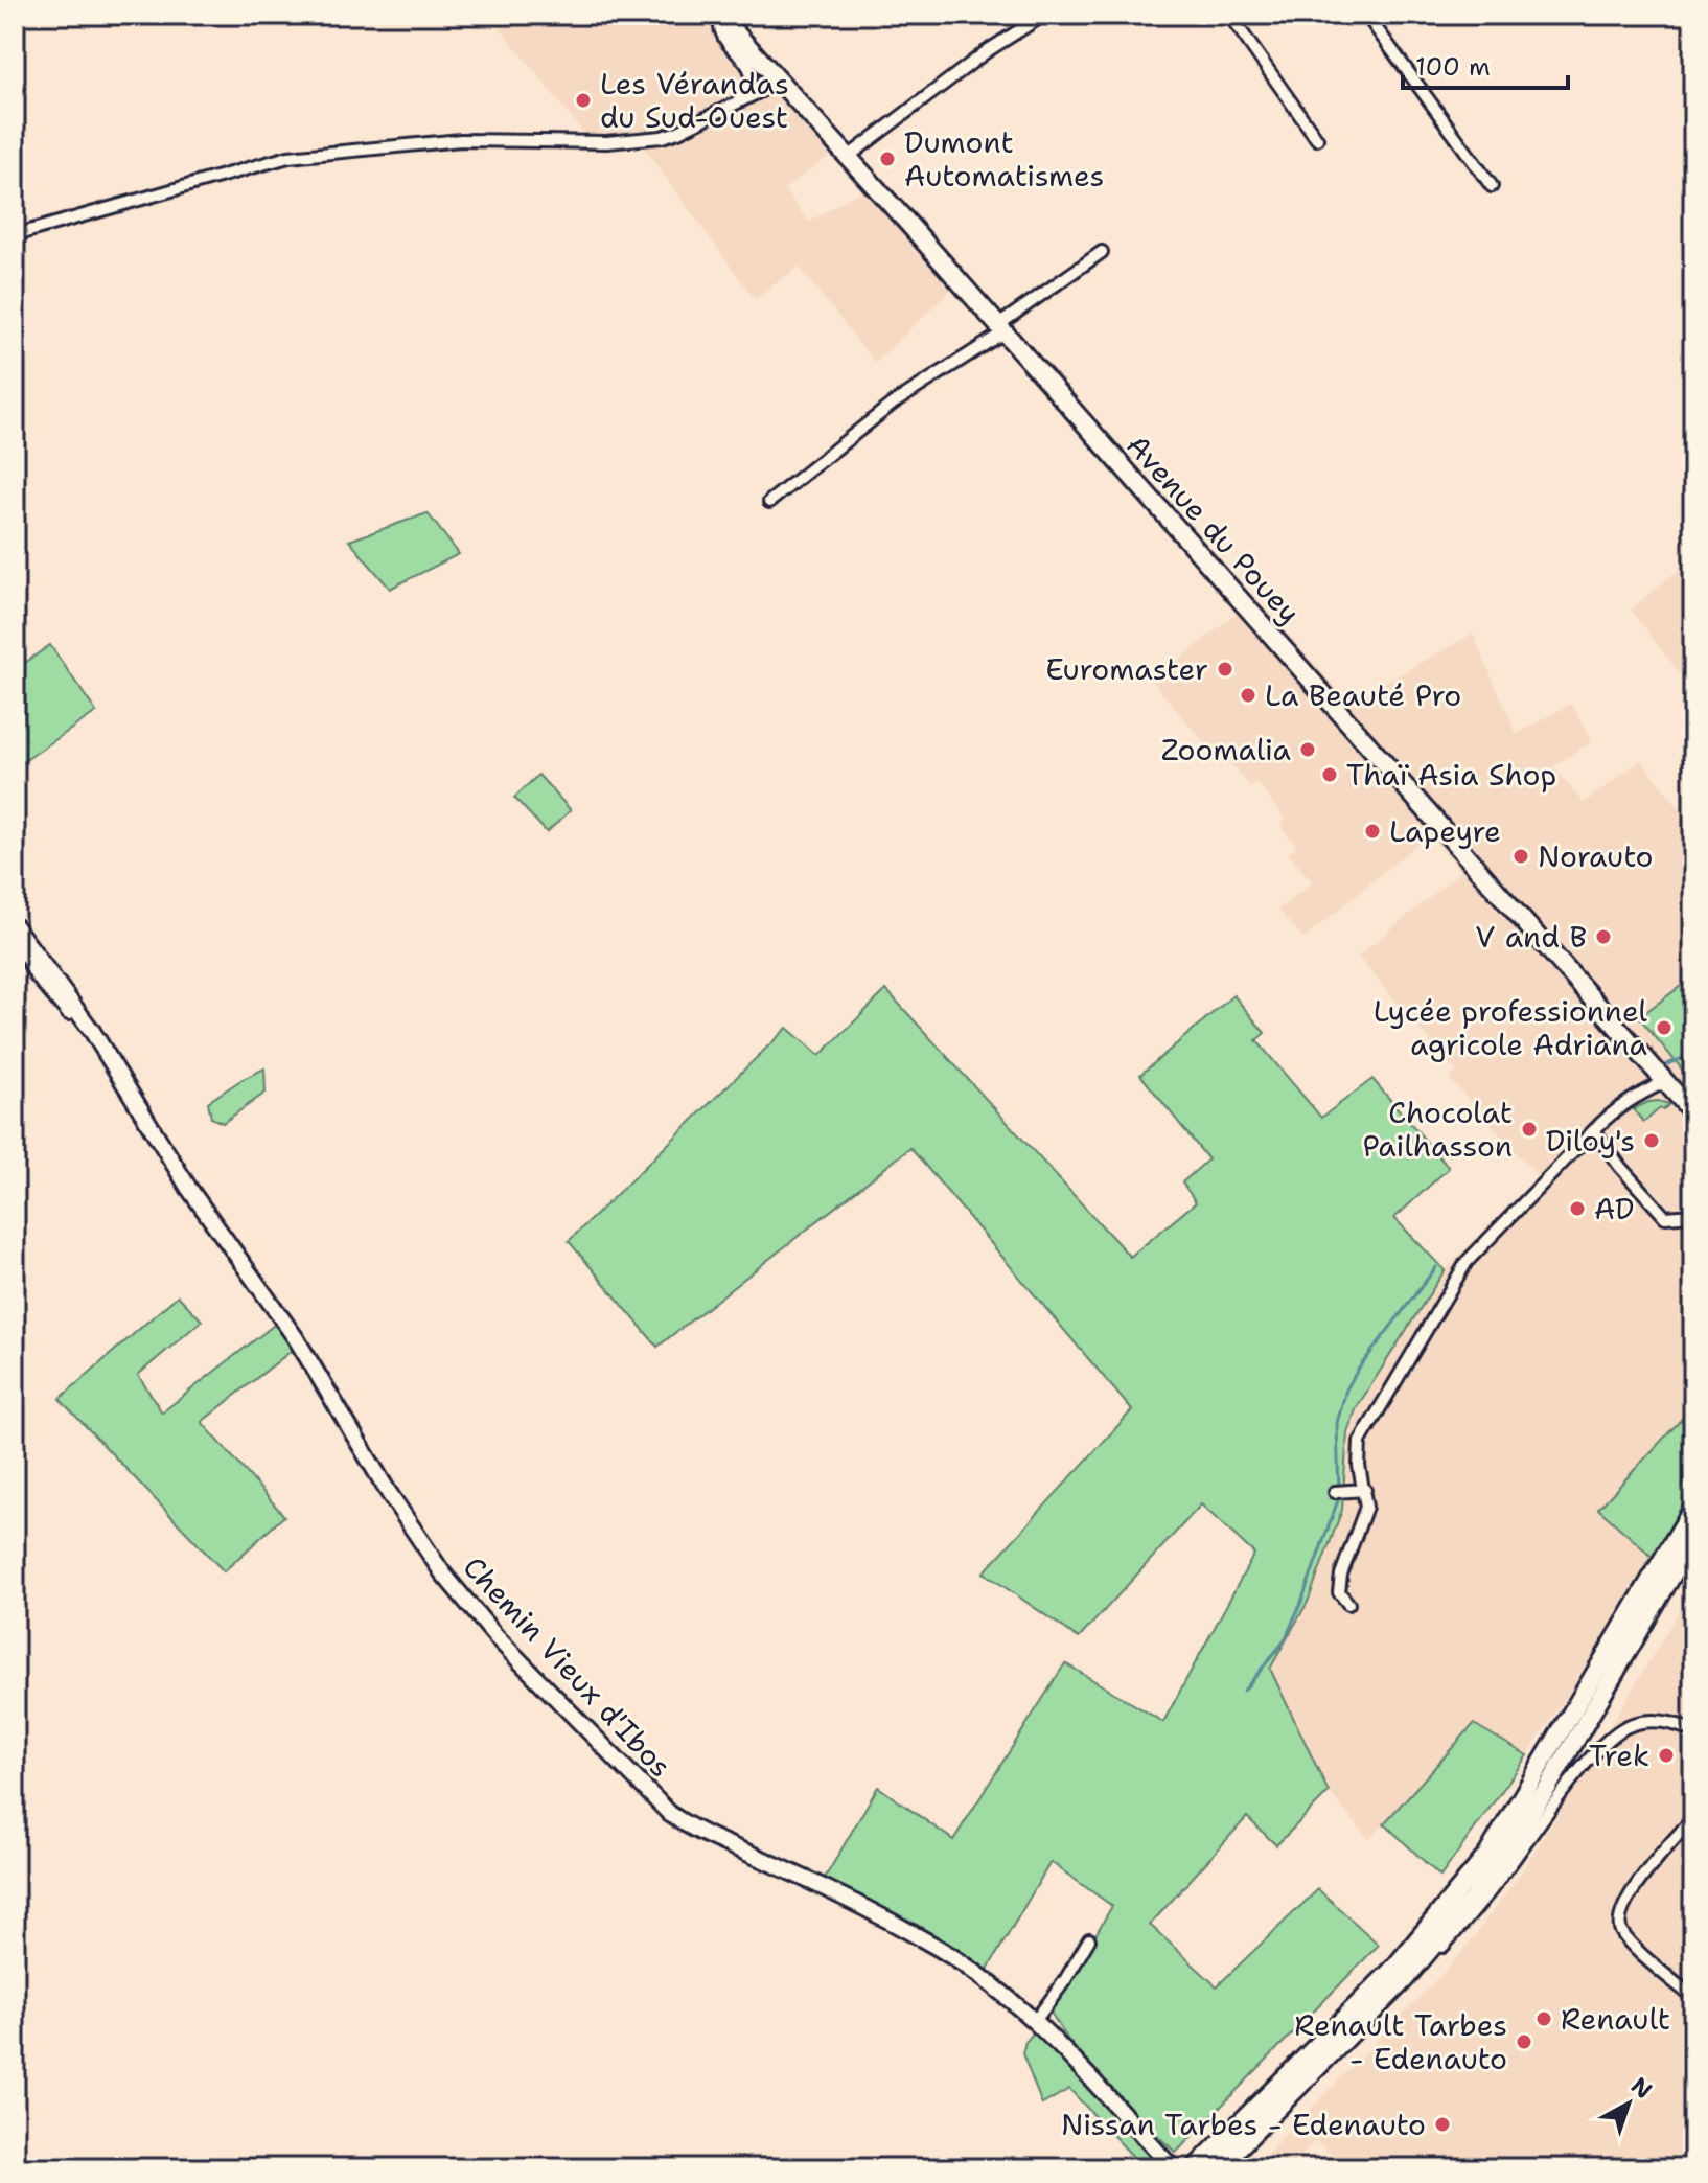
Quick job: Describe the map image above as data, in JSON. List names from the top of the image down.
{
  "streets": {
    "main road": ["Avenue du Pouey"],
    "street": ["Chemin Vieux d'Ibos"]
  },
  "places": [
    "Les Vérandas du Sud-Ouest",
    "Dumont Automatismes",
    "Euromaster",
    "La Beauté Pro",
    "Zoomalia",
    "Thaï Asia Shop",
    "Lapeyre",
    "Norauto",
    "V and B",
    "Lycée professionnel agricole Adriana",
    "Chocolat Pailhasson",
    "Diloy's",
    "AD",
    "Trek",
    "Renault",
    "Renault Tarbes - Edenauto",
    "Nissan Tarbes - Edenauto"
  ],
  "scale_bar": "100 m",
  "north": "top right"
}
